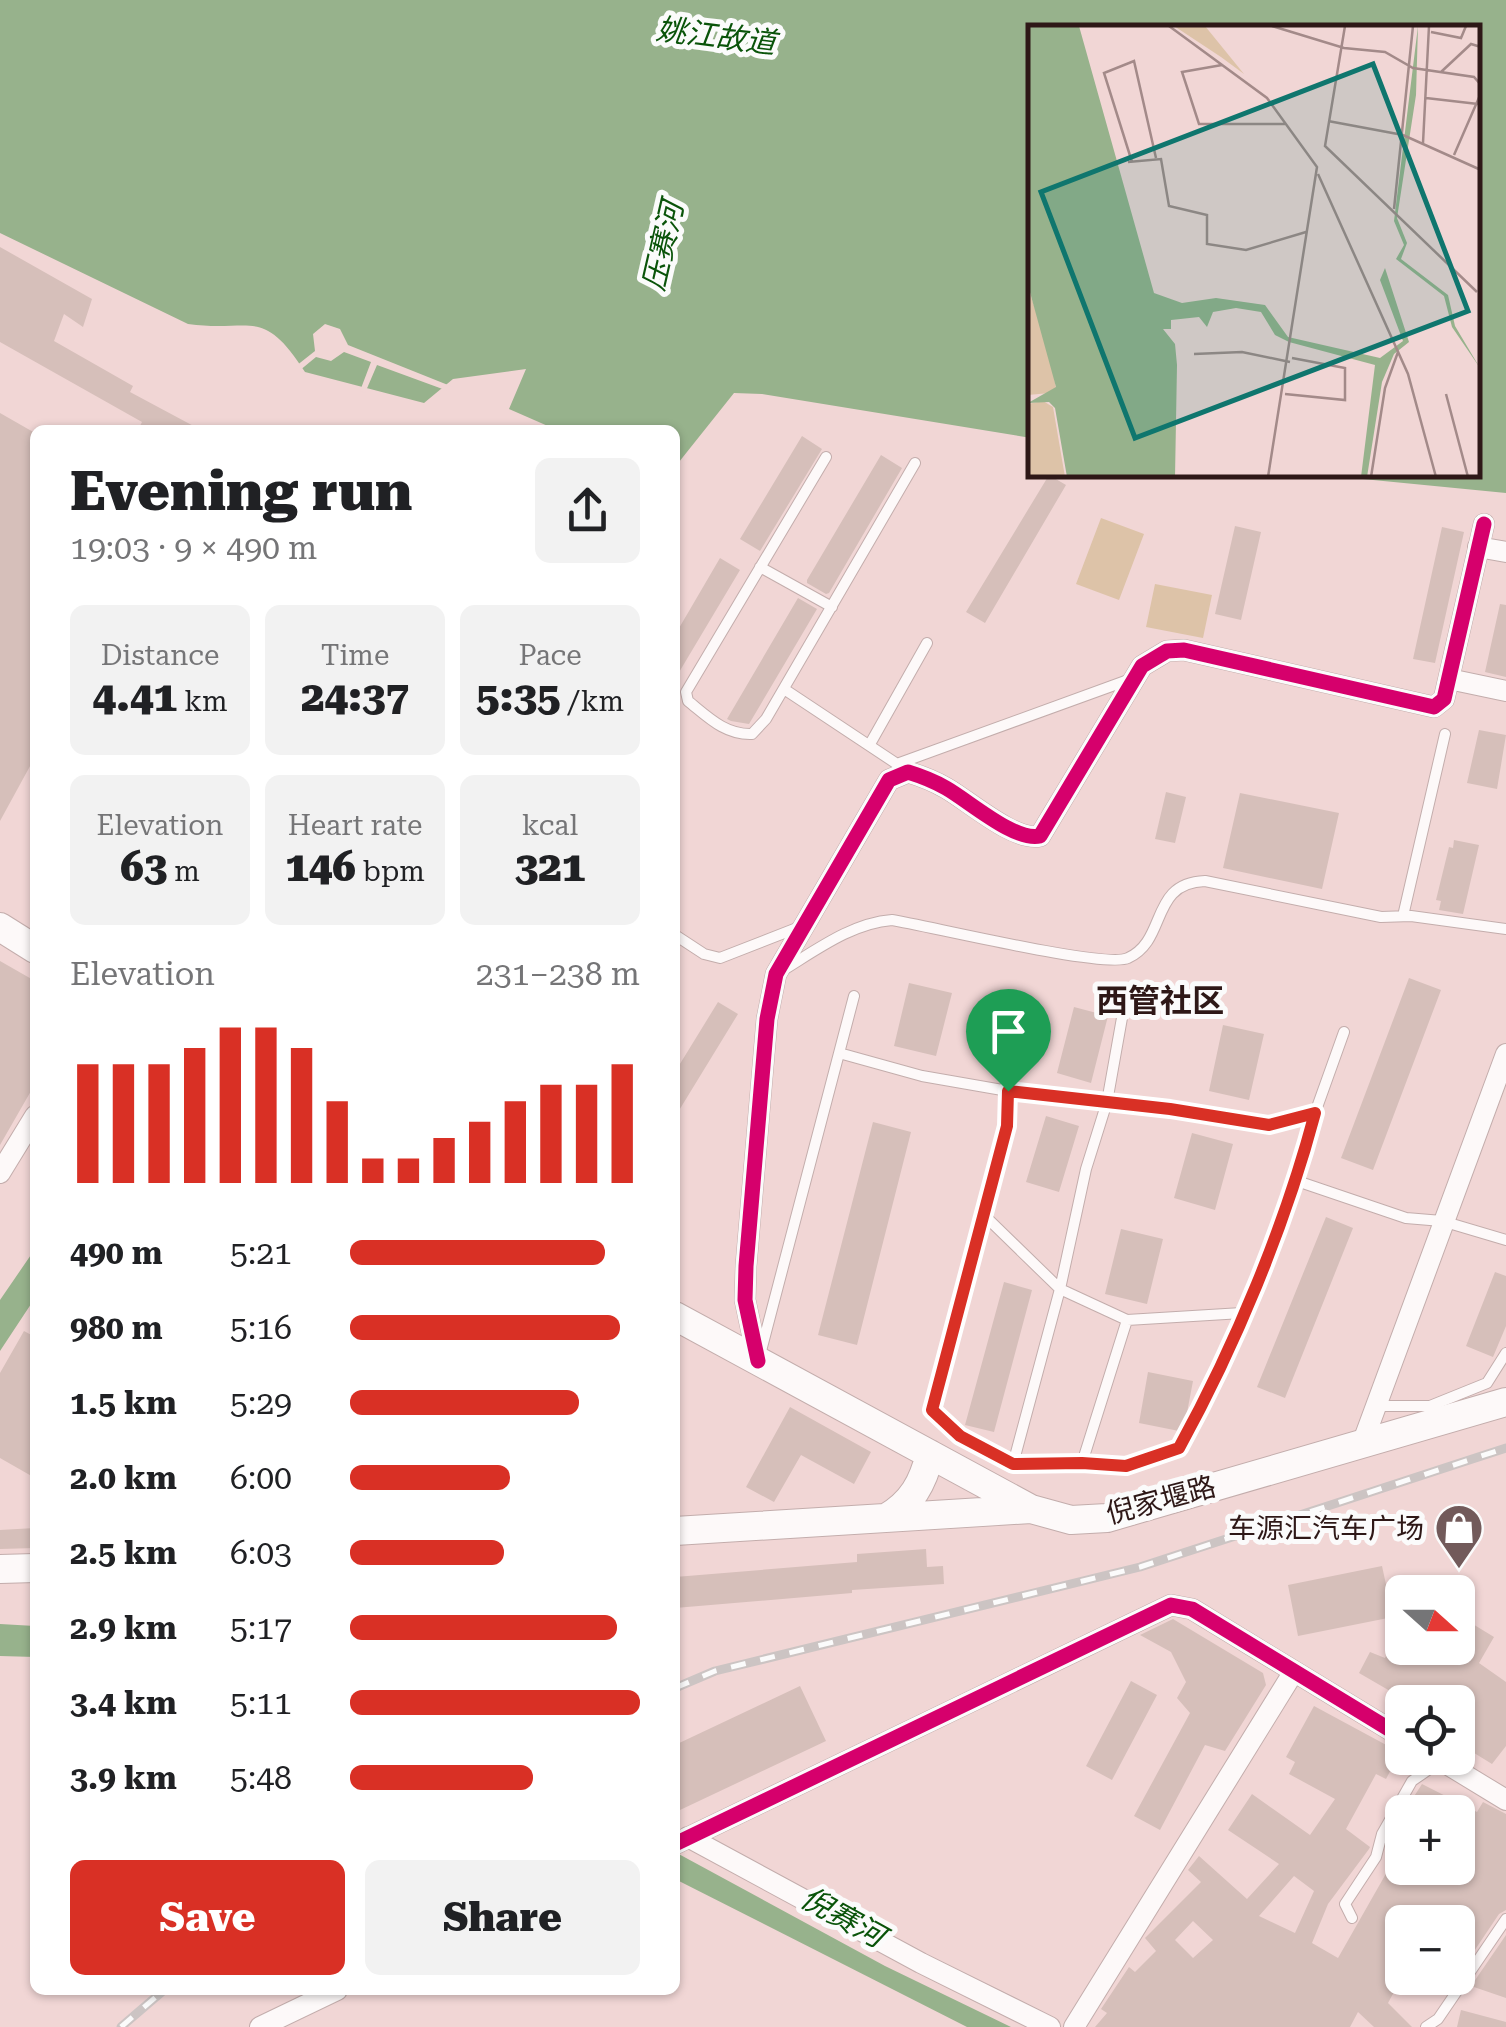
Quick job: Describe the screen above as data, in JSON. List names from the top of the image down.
{
  "streets": {
    "main road": ["倪家堰路"]
  },
  "districts": ["西管社区"],
  "water": ["姚江故道", "压赛河", "倪赛河"],
  "places": {
    "shop": ["车源汇汽车广场"]
  },
  "north": "right",
  "page": {
    "heading": ["Evening run", "19:03 · 9 × 490 m"],
    "stats": [
      ["Distance", "4.41 km"],
      ["Time", "24:37"],
      ["Pace", "5:35 /km"],
      ["Elevation", "63 m"],
      ["Heart rate", "146 bpm"],
      ["kcal", "321"]
    ],
    "chart": ["Elevation", "231–238 m"],
    "list": [
      {
        "name": "490 m",
        "note": "5:21"
      },
      {
        "name": "980 m",
        "note": "5:16"
      },
      {
        "name": "1.5 km",
        "note": "5:29"
      },
      {
        "name": "2.0 km",
        "note": "6:00"
      },
      {
        "name": "2.5 km",
        "note": "6:03"
      },
      {
        "name": "2.9 km",
        "note": "5:17"
      },
      {
        "name": "3.4 km",
        "note": "5:11"
      },
      {
        "name": "3.9 km",
        "note": "5:48"
      }
    ],
    "map_buttons": ["+", "−"],
    "buttons": ["Save", "Share"]
  }
}
